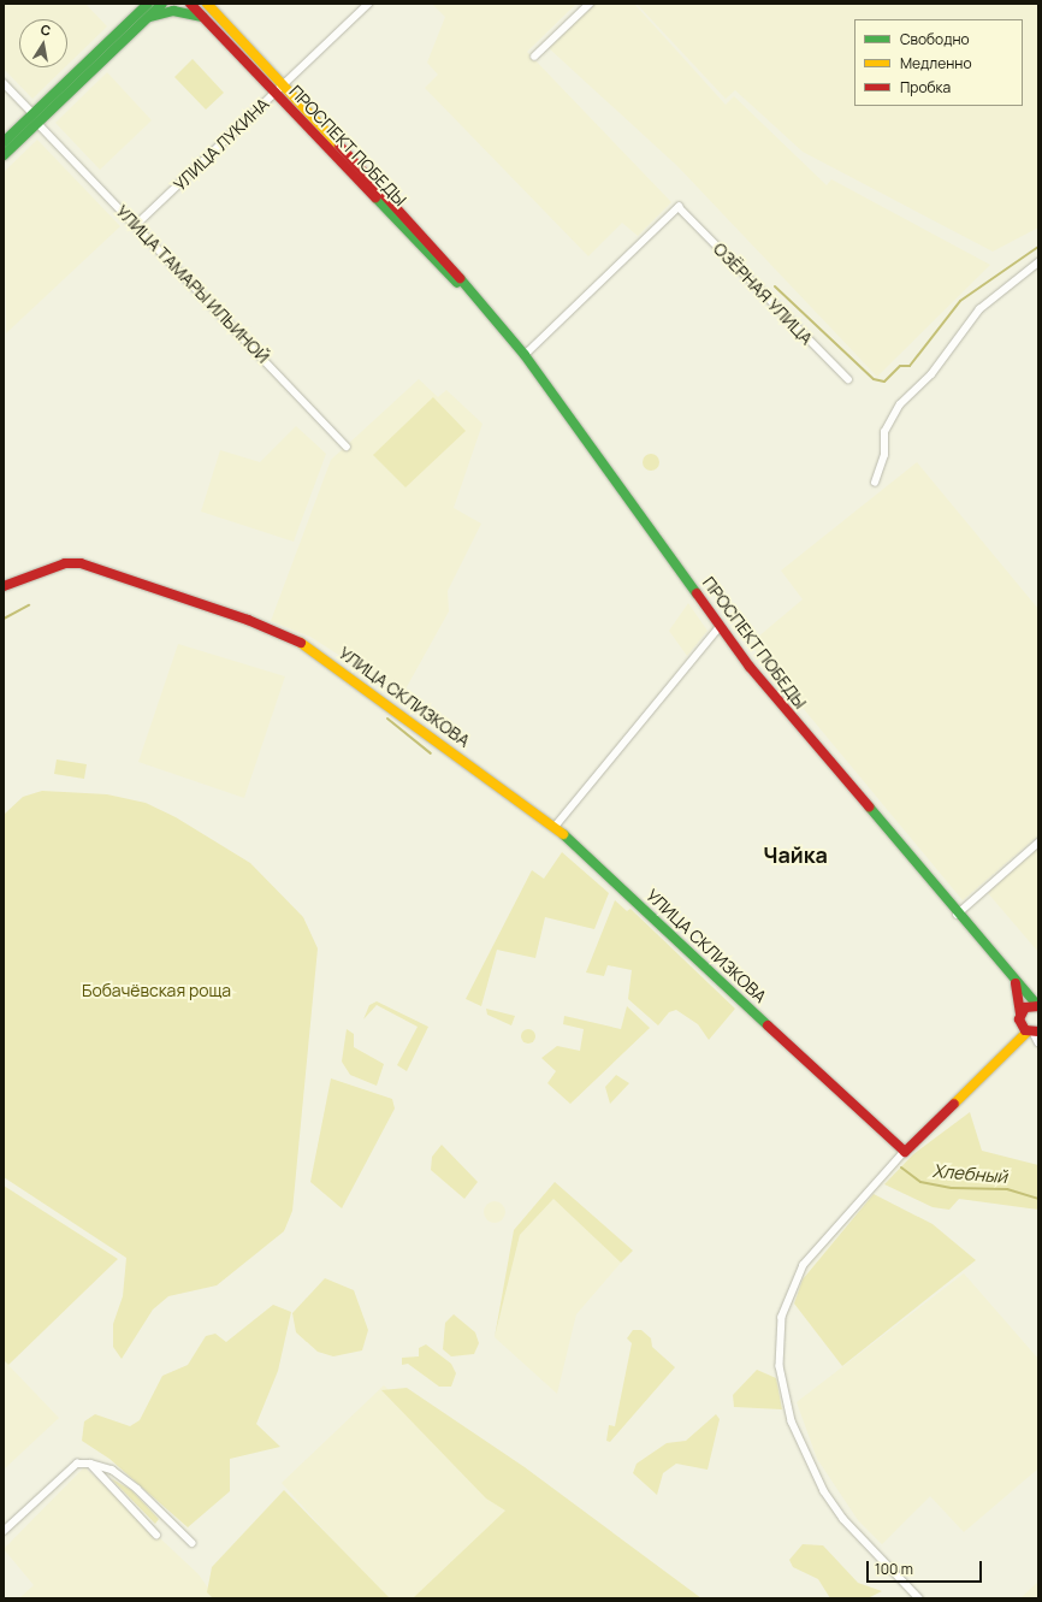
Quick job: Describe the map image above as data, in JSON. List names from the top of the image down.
{
  "streets": {
    "main road": ["ПРОСПЕКТ ПОБЕДЫ", "УЛИЦА СКЛИЗКОВА"],
    "street": ["УЛИЦА ЛУКИНА", "УЛИЦА ТАМАРЫ ИЛЬИНОЙ", "ОЗЁРНАЯ УЛИЦА"]
  },
  "crossings": [
    ["УЛИЦА ЛУКИНА", "ПРОСПЕКТ ПОБЕДЫ"],
    ["УЛИЦА ЛУКИНА", "УЛИЦА ТАМАРЫ ИЛЬИНОЙ"],
    ["ПРОСПЕКТ ПОБЕДЫ", "ОЗЁРНАЯ УЛИЦА"]
  ],
  "districts": ["Чайка"],
  "water": ["Хлебный"],
  "parks": ["Бобачёвская роща"],
  "legend": ["Свободно", "Медленно", "Пробка"],
  "scale_bar": "100 m",
  "north": "top"
}
